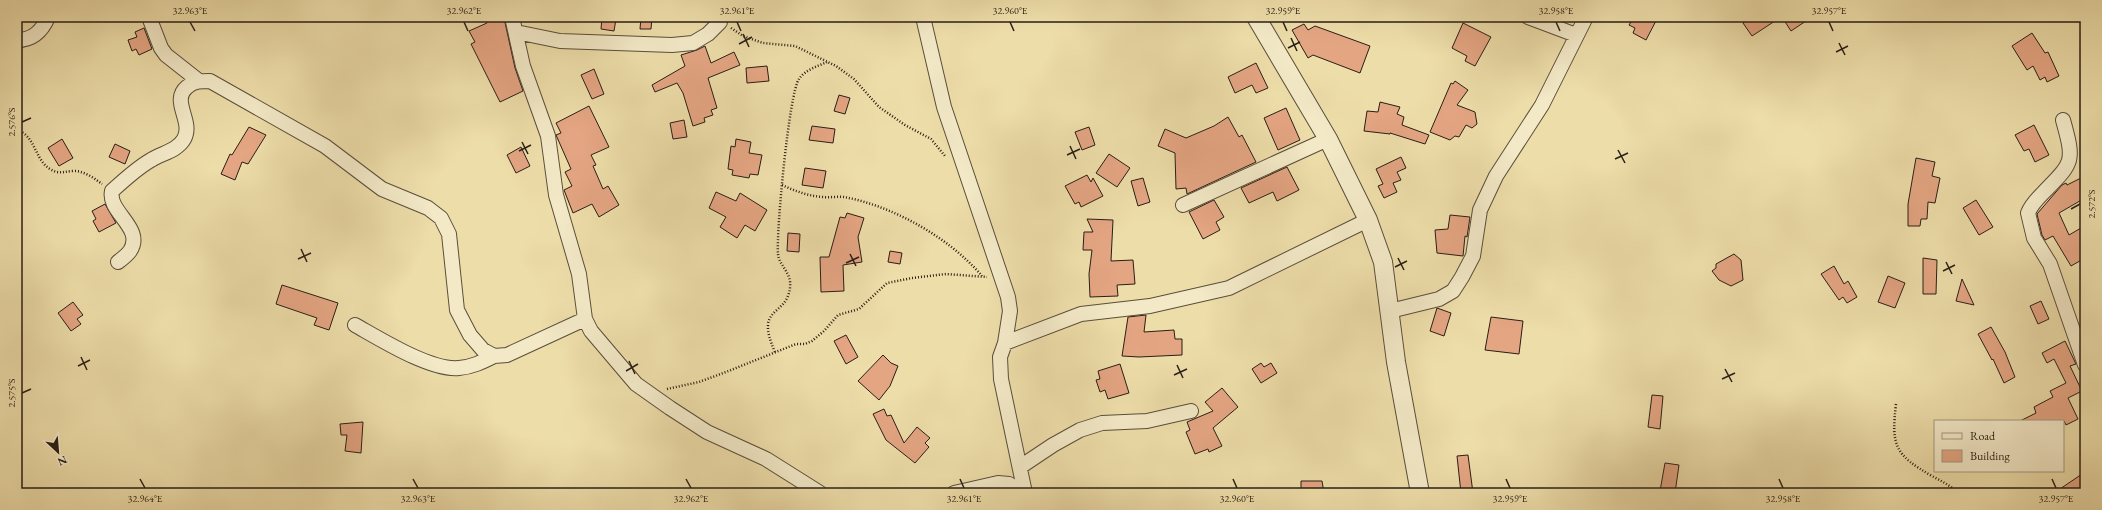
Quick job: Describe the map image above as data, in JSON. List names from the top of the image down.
{
  "legend": ["Road", "Building"],
  "north": "bottom right",
  "coordinates": [
    "32.963°E",
    "32.962°E",
    "32.961°E",
    "32.960°E",
    "32.959°E",
    "32.958°E",
    "32.957°E",
    "2.576°S",
    "2.572°S",
    "2.575°S",
    "32.964°E"
  ]
}
